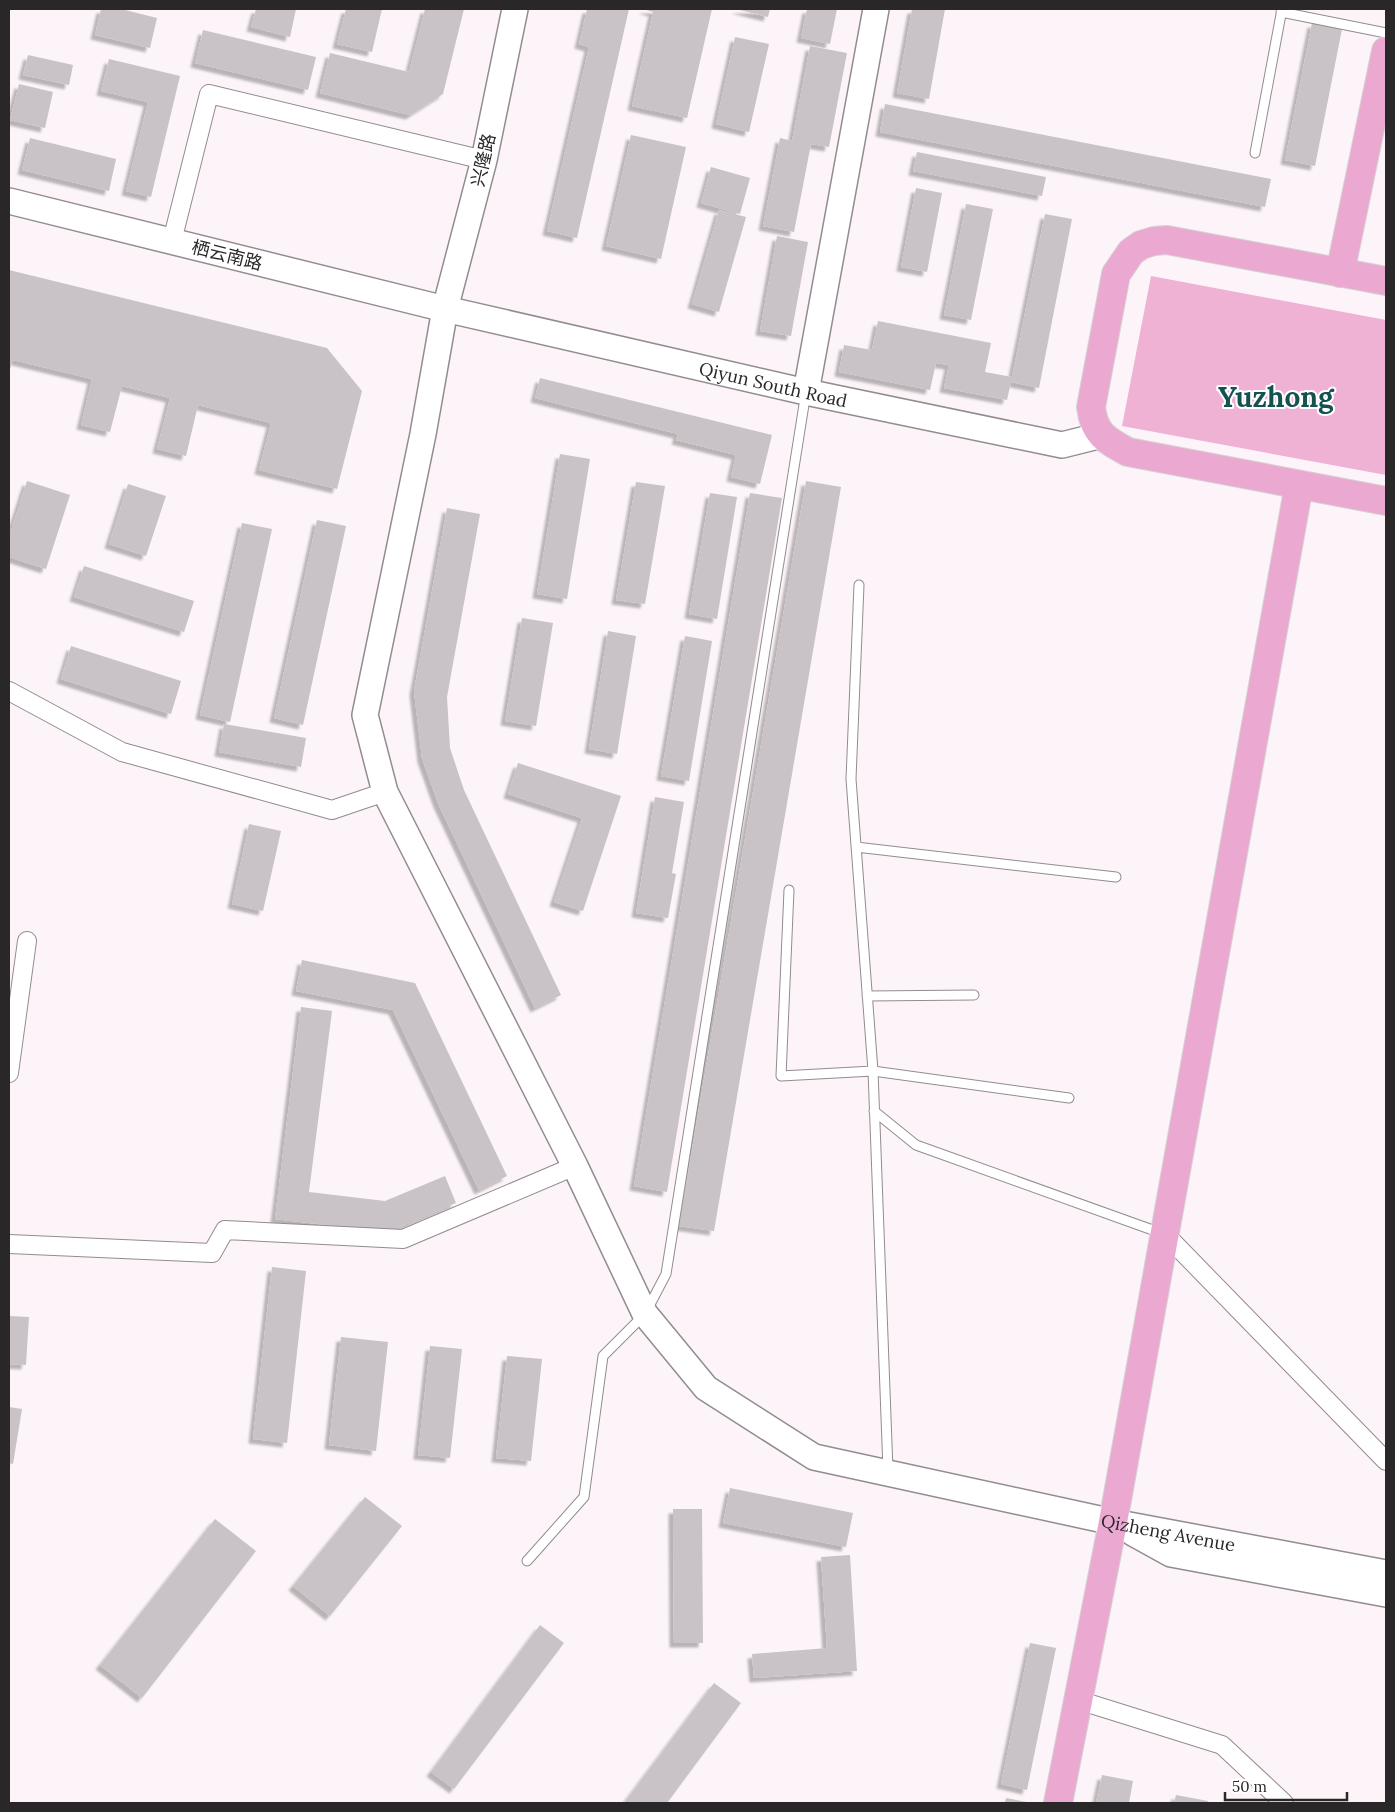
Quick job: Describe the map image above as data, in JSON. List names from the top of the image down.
{
  "streets": {
    "street": [
      "兴隆路",
      "栖云南路",
      "Qiyun South Road",
      "Qizheng Avenue"
    ]
  },
  "crossings": [
    ["兴隆路", "栖云南路"],
    ["兴隆路", "Qiyun South Road"],
    ["兴隆路", "Qizheng Avenue"],
    ["栖云南路", "Qiyun South Road"]
  ],
  "districts": ["Yuzhong"],
  "scale_bar": "50 m"
}
